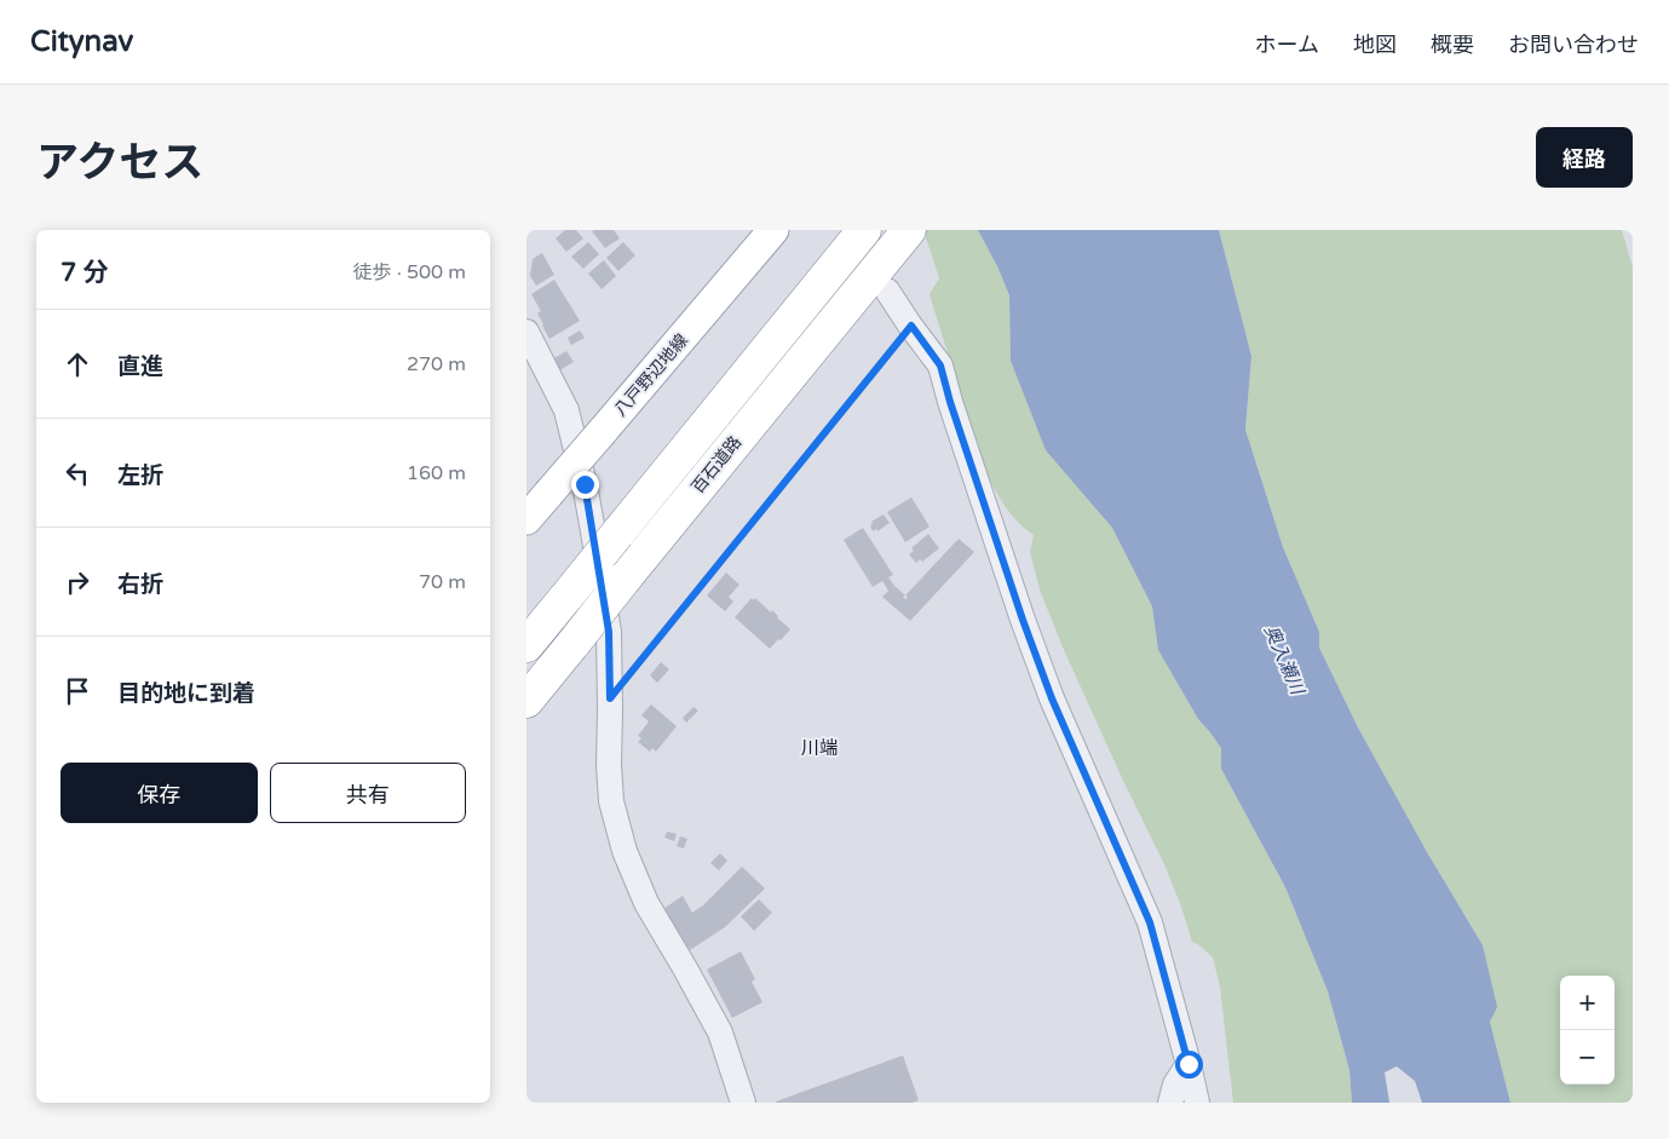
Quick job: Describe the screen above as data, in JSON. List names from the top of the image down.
{
  "streets": {
    "highway": ["百石道路"],
    "main road": ["八戸野辺地線"]
  },
  "districts": ["川端"],
  "water": ["奥入瀬川"],
  "page": {
    "header": "Citynav",
    "nav": [
      "ホーム",
      "地図",
      "概要",
      "お問い合わせ"
    ],
    "title": "アクセス",
    "buttons": [
      "経路",
      ["保存", "共有"]
    ],
    "heading": ["7 分", "徒歩 · 500 m"],
    "list": [
      ["直進", "270 m"],
      ["左折", "160 m"],
      ["右折", "70 m"],
      "目的地に到着"
    ],
    "map_buttons": ["+", "−"]
  }
}
